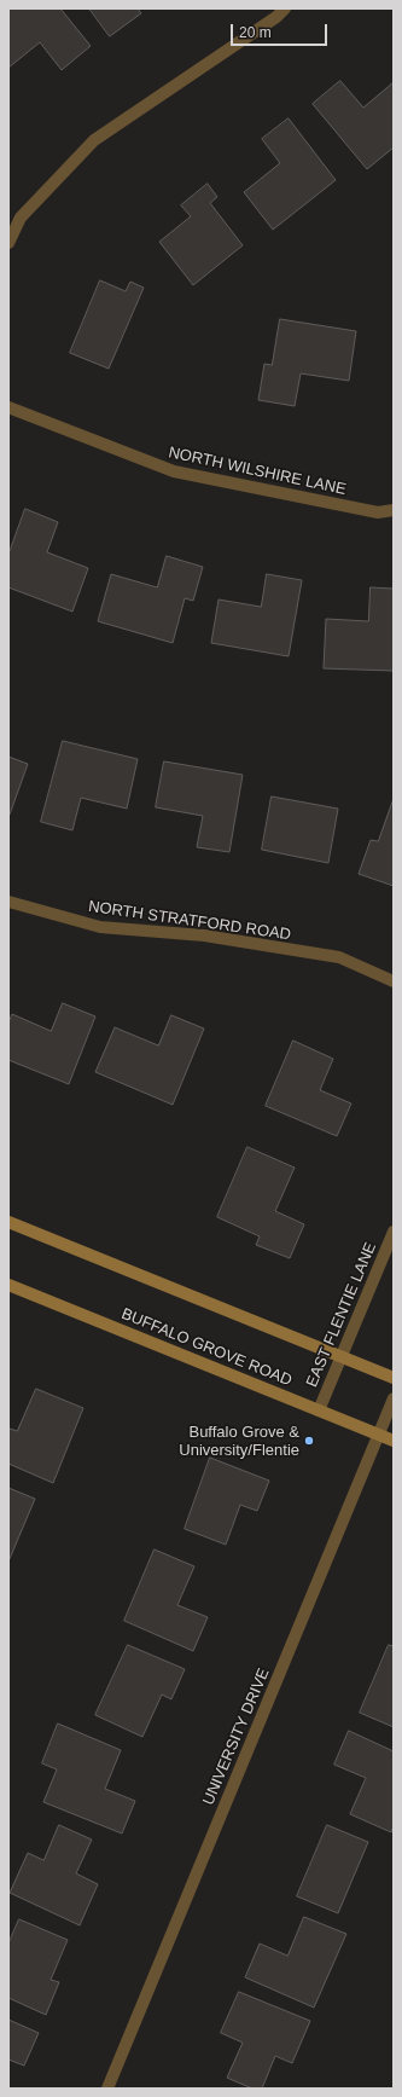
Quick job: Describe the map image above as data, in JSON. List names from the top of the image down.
{
  "streets": {
    "main road": ["BUFFALO GROVE ROAD"],
    "street": [
      "NORTH WILSHIRE LANE",
      "NORTH STRATFORD ROAD",
      "EAST FLENTIE LANE",
      "UNIVERSITY DRIVE"
    ]
  },
  "crossings": [
    ["EAST FLENTIE LANE", "BUFFALO GROVE ROAD"],
    ["BUFFALO GROVE ROAD", "UNIVERSITY DRIVE"]
  ],
  "places": ["Buffalo Grove & University/Flentie"],
  "scale_bar": "20 m"
}
